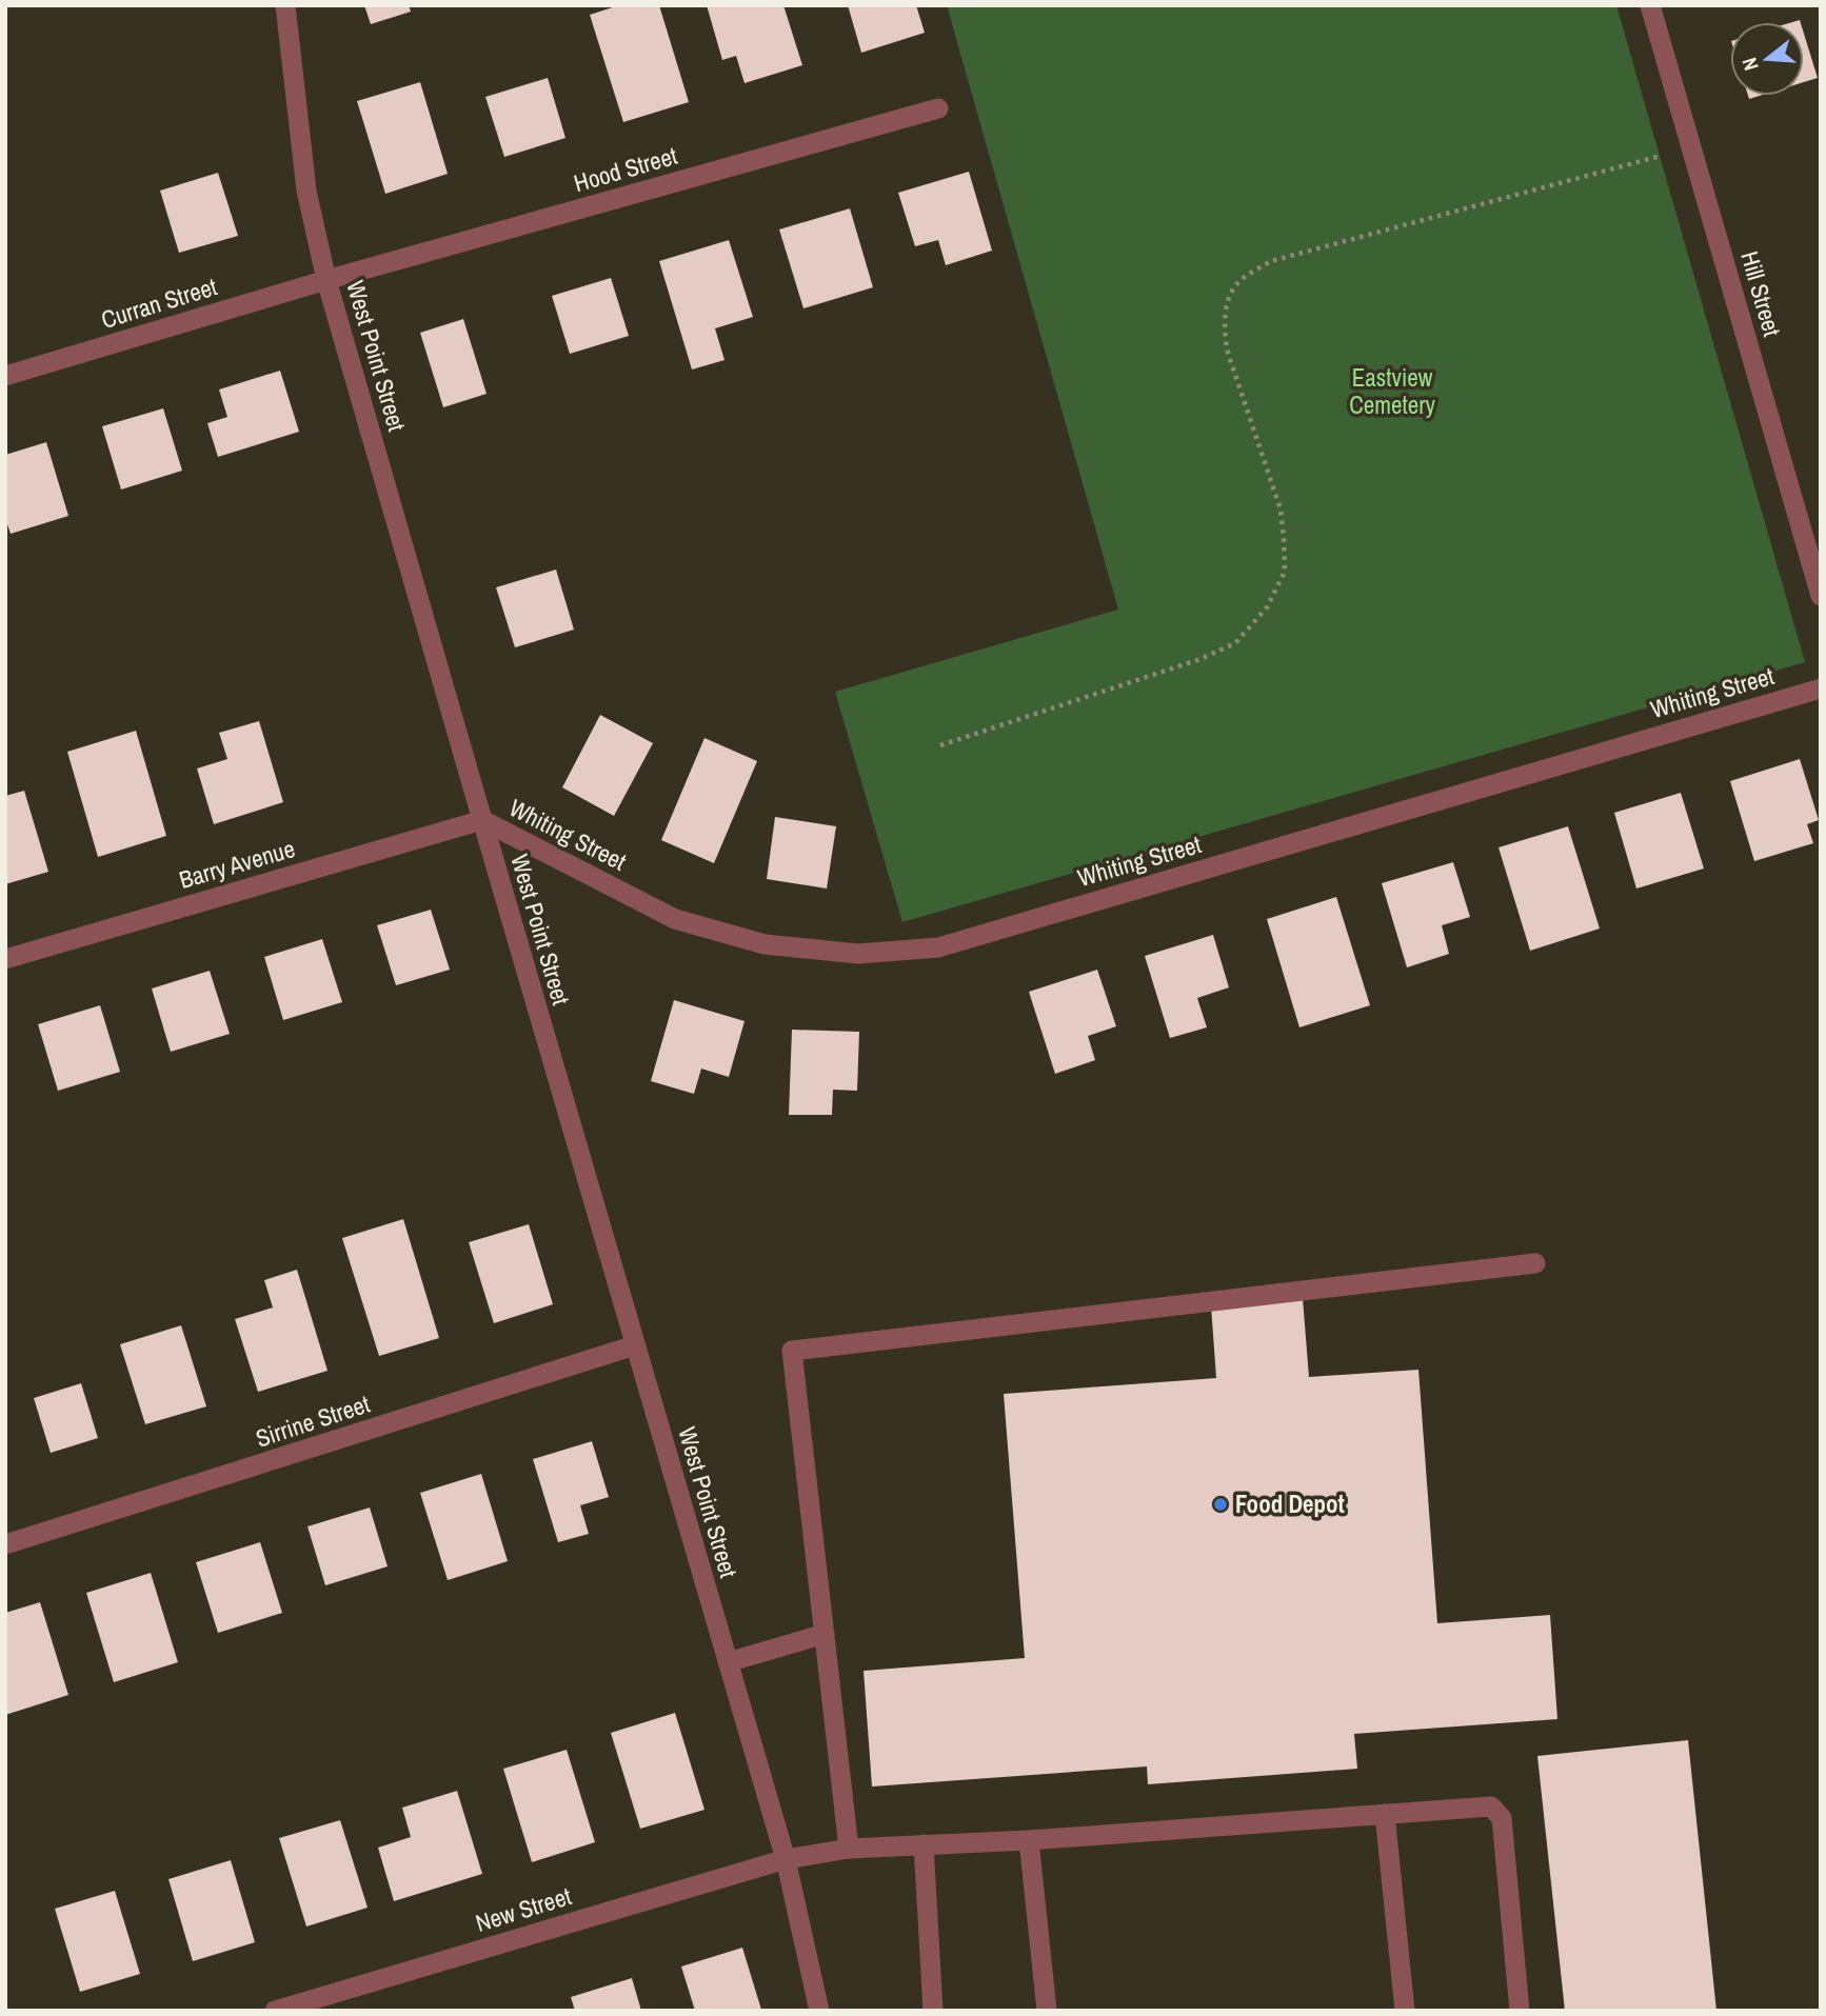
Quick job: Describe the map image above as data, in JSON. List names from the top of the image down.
{
  "streets": {
    "street": [
      "Hood Street",
      "Hill Street",
      "Curran Street",
      "West Point Street",
      "Whiting Street",
      "Barry Avenue",
      "Sirrine Street",
      "New Street"
    ]
  },
  "crossings": [
    ["Hood Street", "Curran Street"],
    ["Hood Street", "West Point Street"],
    ["Curran Street", "West Point Street"],
    ["West Point Street", "Whiting Street"],
    ["West Point Street", "Barry Avenue"],
    ["West Point Street", "Sirrine Street"],
    ["West Point Street", "New Street"],
    ["Whiting Street", "Barry Avenue"]
  ],
  "parks": ["Eastview Cemetery"],
  "places": ["Food Depot"],
  "north": "left"
}
